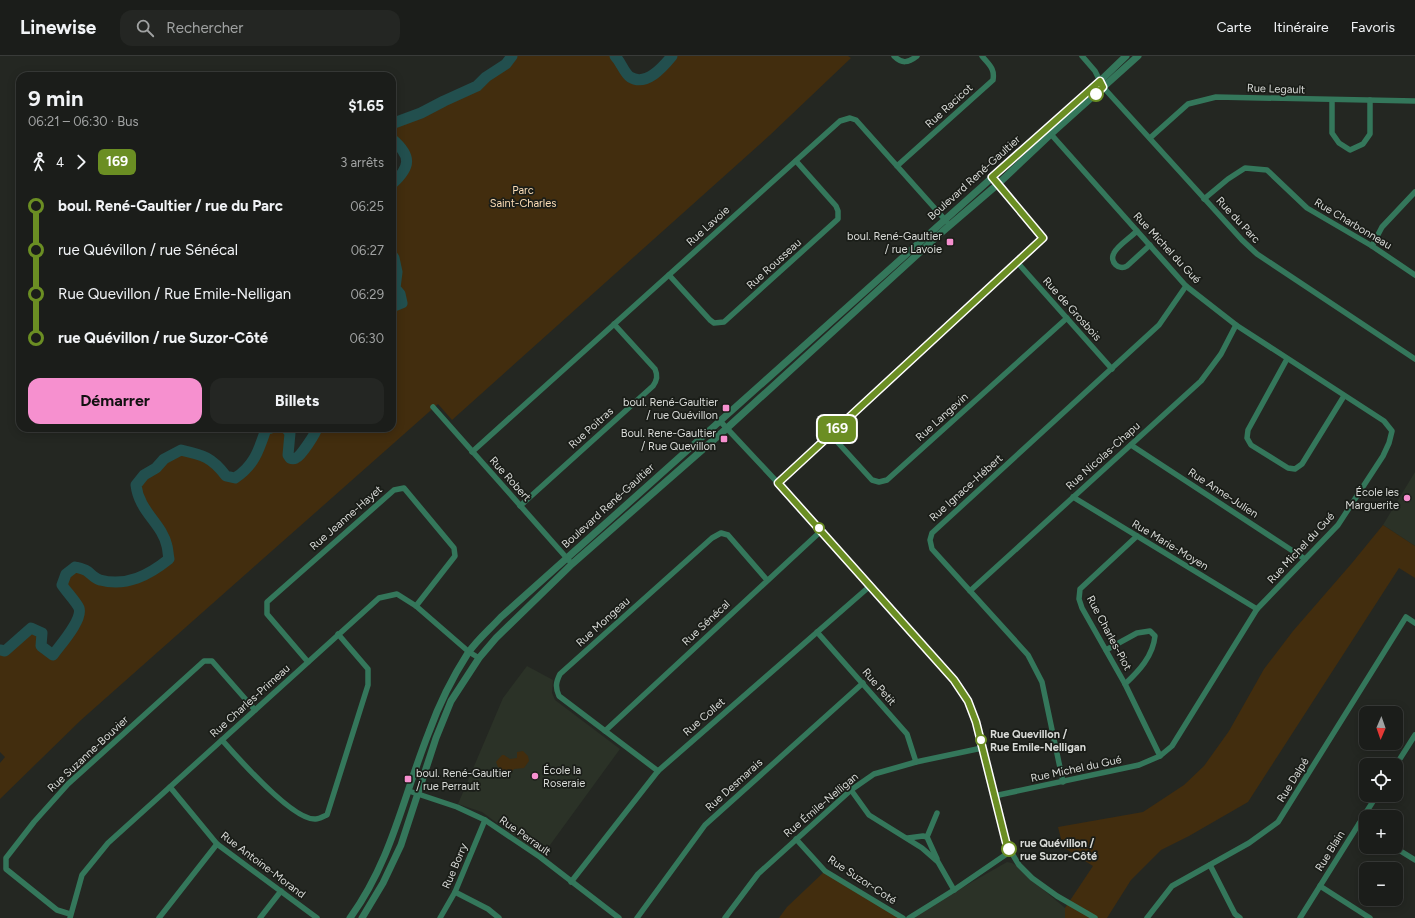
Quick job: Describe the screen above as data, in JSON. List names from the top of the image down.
{
  "streets": {
    "street": [
      "Rue Legault",
      "Rue Racicot",
      "Boulevard René-Gaultier",
      "Rue du Parc",
      "Rue Charbonneau",
      "Rue Lavoie",
      "Rue Michel du Gué",
      "Rue Rousseau",
      "Rue de Grosbois",
      "Rue Langevin",
      "Rue Poitras",
      "Rue Nicolas-Chapu",
      "Rue Robert",
      "Rue Ignace-Hébert",
      "Rue Anne-Julien",
      "Rue Jeanne-Hayet",
      "Rue Marie-Moyen",
      "Rue Mongeau",
      "Rue Sénécal",
      "Rue Charles-Piot",
      "Rue Petit",
      "Rue Charles-Primeau",
      "Rue Collet",
      "Rue Suzanne-Bouvier",
      "Rue Dalpé",
      "Rue Desmarais",
      "Rue Émile-Nelligan",
      "Rue Perrault",
      "Rue Blain",
      "Rue Antoine-Morand",
      "Rue Borry",
      "Rue Suzor-Coté"
    ]
  },
  "crossings": [
    ["Rue Legault", "Rue du Parc"],
    ["Rue Racicot", "Rue Lavoie"],
    ["Boulevard René-Gaultier", "Rue du Parc"],
    ["Boulevard René-Gaultier", "Rue Lavoie"],
    ["Boulevard René-Gaultier", "Rue Michel du Gué"],
    ["Boulevard René-Gaultier", "Rue Robert"],
    ["Boulevard René-Gaultier", "Rue Charles-Primeau"],
    ["Boulevard René-Gaultier", "Rue Perrault"],
    ["Rue du Parc", "Rue Charbonneau"],
    ["Rue Lavoie", "Rue Rousseau"],
    ["Rue Lavoie", "Rue Poitras"],
    ["Rue Lavoie", "Rue Robert"],
    ["Rue Michel du Gué", "Rue Nicolas-Chapu"],
    ["Rue Michel du Gué", "Rue Ignace-Hébert"],
    ["Rue Michel du Gué", "Rue Anne-Julien"],
    ["Rue Michel du Gué", "Rue Marie-Moyen"],
    ["Rue Michel du Gué", "Rue Charles-Piot"],
    ["Rue de Grosbois", "Rue Langevin"],
    ["Rue de Grosbois", "Rue Ignace-Hébert"],
    ["Rue Poitras", "Rue Robert"],
    ["Rue Nicolas-Chapu", "Rue Ignace-Hébert"],
    ["Rue Nicolas-Chapu", "Rue Anne-Julien"],
    ["Rue Nicolas-Chapu", "Rue Marie-Moyen"],
    ["Rue Jeanne-Hayet", "Rue Charles-Primeau"],
    ["Rue Marie-Moyen", "Rue Charles-Piot"],
    ["Rue Mongeau", "Rue Sénécal"],
    ["Rue Mongeau", "Rue Collet"],
    ["Rue Petit", "Rue Collet"],
    ["Rue Petit", "Rue Desmarais"],
    ["Rue Petit", "Rue Émile-Nelligan"],
    ["Rue Charles-Primeau", "Rue Suzanne-Bouvier"],
    ["Rue Charles-Primeau", "Rue Antoine-Morand"],
    ["Rue Collet", "Rue Perrault"],
    ["Rue Émile-Nelligan", "Rue Suzor-Coté"],
    ["Rue Perrault", "Rue Borry"]
  ],
  "parks": ["Parc Saint-Charles"],
  "places": {
    "transit": [
      "boul. René-Gaultier / rue Lavoie",
      "boul. René-Gaultier / rue Quévillon",
      "Boul. Rene-Gaultier / Rue Quevillon",
      "boul. René-Gaultier / rue Perrault"
    ],
    "other": [
      "École les Marguerite",
      "Rue Quevillon / Rue Emile-Nelligan",
      "École la Roseraie",
      "rue Quévillon / rue Suzor-Côté"
    ]
  },
  "lines": ["bus line 169"],
  "north": "bottom",
  "page": {
    "header": "Linewise",
    "search": "Rechercher",
    "nav": ["Carte", "Itinéraire", "Favoris"],
    "on_map": "169",
    "heading": ["9 min", "06:21 – 06:30 · Bus", "$1.65"],
    "legs": ["4", "169", "3 arrêts"],
    "list": [
      {
        "name": "boul. René-Gaultier / rue du Parc",
        "value": "06:25"
      },
      {
        "name": "rue Quévillon / rue Sénécal",
        "value": "06:27"
      },
      {
        "name": "Rue Quevillon / Rue Emile-Nelligan",
        "value": "06:29"
      },
      {
        "name": "rue Quévillon / rue Suzor-Côté",
        "value": "06:30"
      }
    ],
    "buttons": ["Démarrer", "Billets"],
    "map_buttons": ["+", "−"]
  }
}
